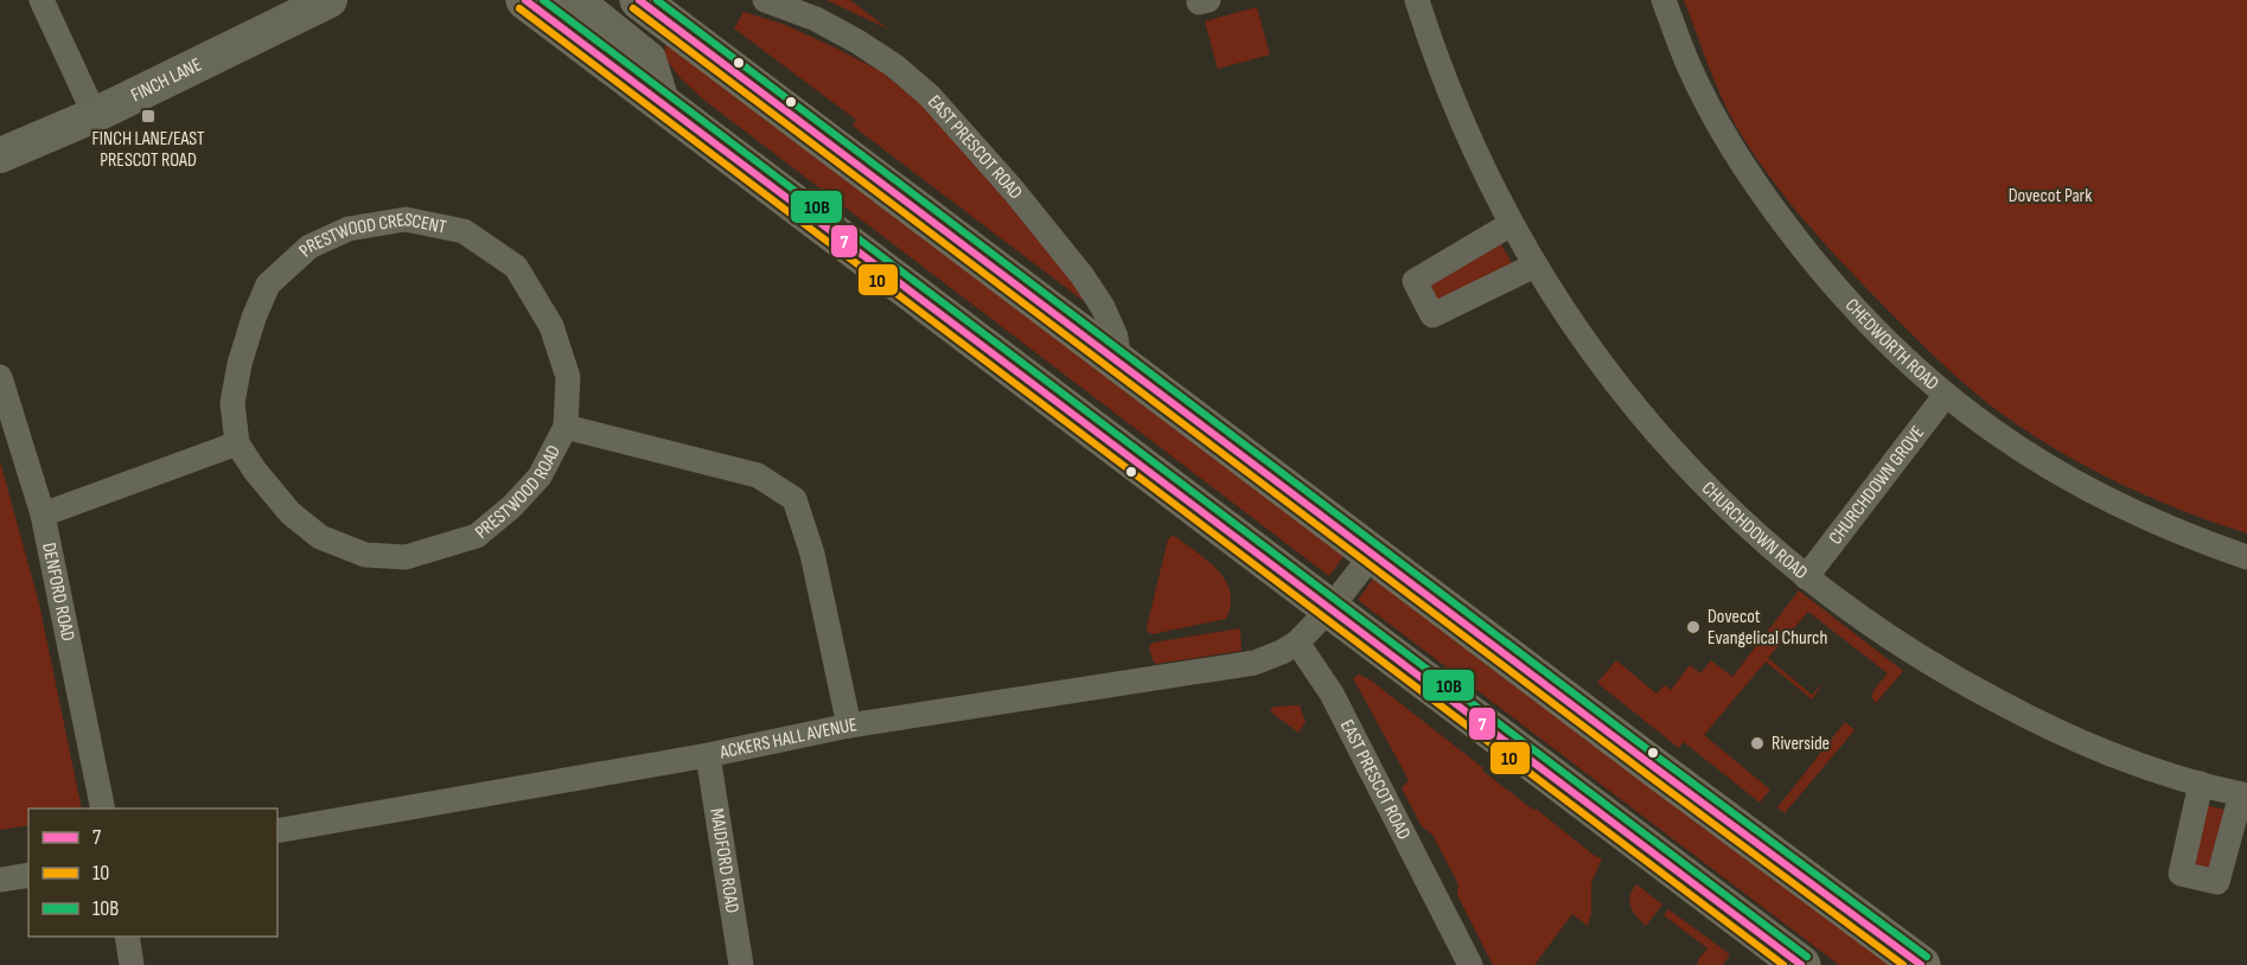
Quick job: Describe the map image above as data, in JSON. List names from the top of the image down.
{
  "streets": {
    "street": [
      "FINCH LANE",
      "EAST PRESCOT ROAD",
      "PRESTWOOD CRESCENT",
      "CHEDWORTH ROAD",
      "CHURCHDOWN GROVE",
      "PRESTWOOD ROAD",
      "CHURCHDOWN ROAD",
      "DENFORD ROAD",
      "ACKERS HALL AVENUE",
      "MAIDFORD ROAD"
    ]
  },
  "crossings": [
    ["EAST PRESCOT ROAD", "ACKERS HALL AVENUE"],
    ["PRESTWOOD CRESCENT", "PRESTWOOD ROAD"],
    ["CHEDWORTH ROAD", "CHURCHDOWN GROVE"],
    ["CHURCHDOWN GROVE", "CHURCHDOWN ROAD"],
    ["PRESTWOOD ROAD", "ACKERS HALL AVENUE"],
    ["ACKERS HALL AVENUE", "MAIDFORD ROAD"]
  ],
  "parks": ["Dovecot Park"],
  "places": {
    "transit": ["FINCH LANE/EAST PRESCOT ROAD"],
    "other": ["Dovecot Evangelical Church", "Riverside"]
  },
  "lines": ["transit line 7", "transit line 10B", "transit line 10"],
  "legend": ["7", "10", "10B"]
}
